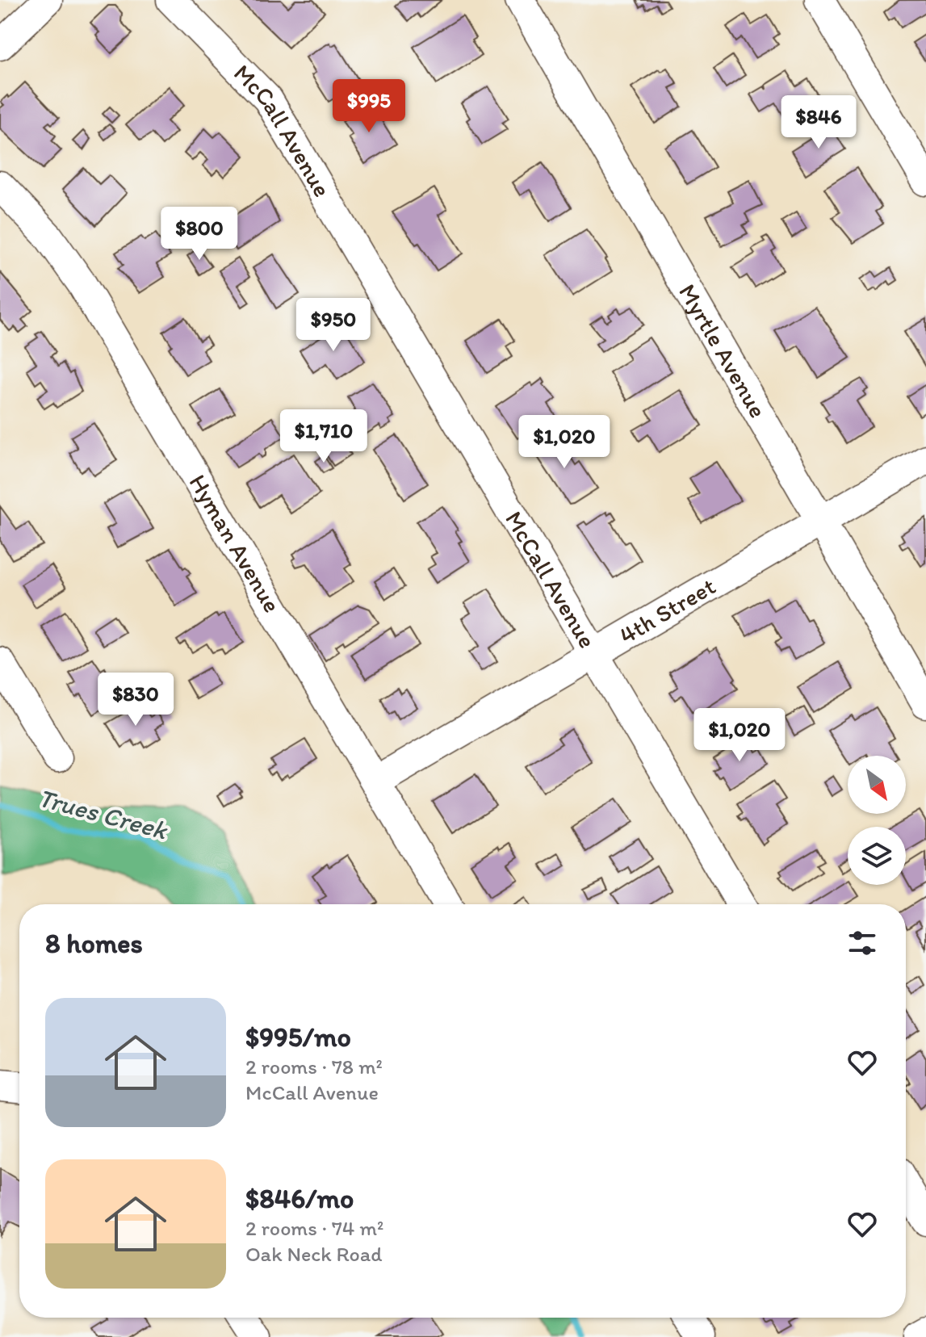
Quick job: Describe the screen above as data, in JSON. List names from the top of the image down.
{
  "streets": {
    "street": [
      "McCall Avenue",
      "Myrtle Avenue",
      "Hyman Avenue",
      "4th Street"
    ]
  },
  "crossings": [
    ["McCall Avenue", "4th Street"],
    ["Myrtle Avenue", "4th Street"],
    ["Hyman Avenue", "4th Street"]
  ],
  "water": ["Trues Creek"],
  "north": "bottom right",
  "page": {
    "price": [
      "$995",
      "$846",
      "$800",
      "$950",
      "$1,710",
      "$1,020",
      "$830",
      "$1,020"
    ],
    "heading": "8 homes",
    "list": [
      {
        "name": "$995/mo",
        "note": "2 rooms · 78 m² · McCall Avenue"
      },
      {
        "name": "$846/mo",
        "note": "2 rooms · 74 m² · Oak Neck Road"
      }
    ]
  }
}
